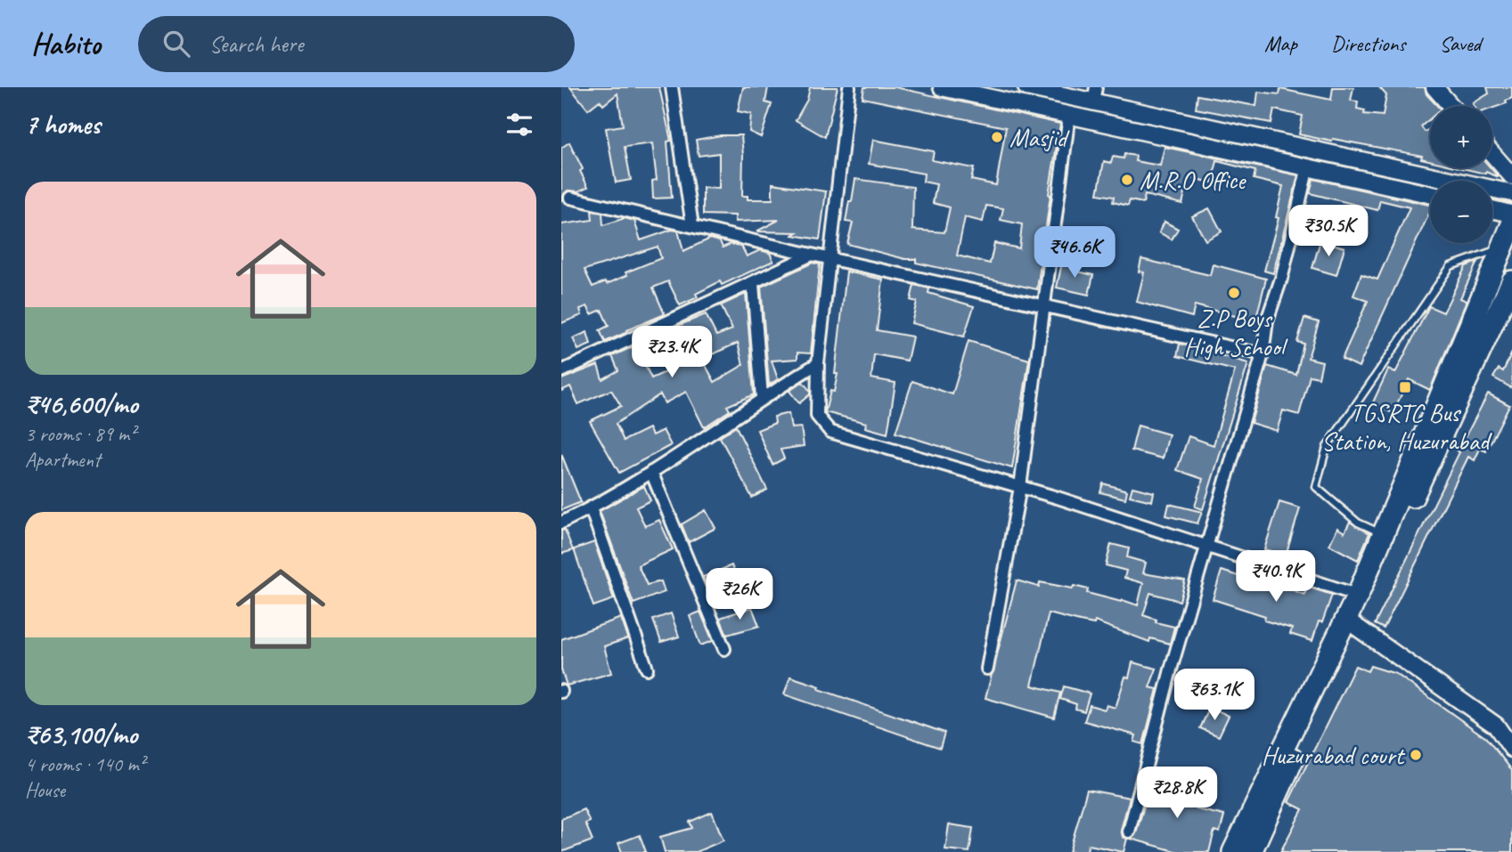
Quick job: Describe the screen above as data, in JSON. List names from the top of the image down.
{
  "places": {
    "other": [
      "Masjid",
      "M.R.O Office",
      "Z.P Boys High School",
      "Huzurabad court"
    ],
    "transit": ["TGSRTC Bus Station, Huzurabad"]
  },
  "page": {
    "header": "Habito",
    "search": "Search here",
    "nav": ["Map", "Directions", "Saved"],
    "heading": "7 homes",
    "map_buttons": ["+", "−"],
    "list": [
      {
        "name": "₹46,600/mo",
        "note": "3 rooms · 89 m² · Apartment"
      },
      {
        "name": "₹63,100/mo",
        "note": "4 rooms · 140 m² · House"
      }
    ],
    "price": [
      "₹30.5K",
      "₹46.6K",
      "₹23.4K",
      "₹40.9K",
      "₹26K",
      "₹63.1K",
      "₹28.8K"
    ]
  }
}
